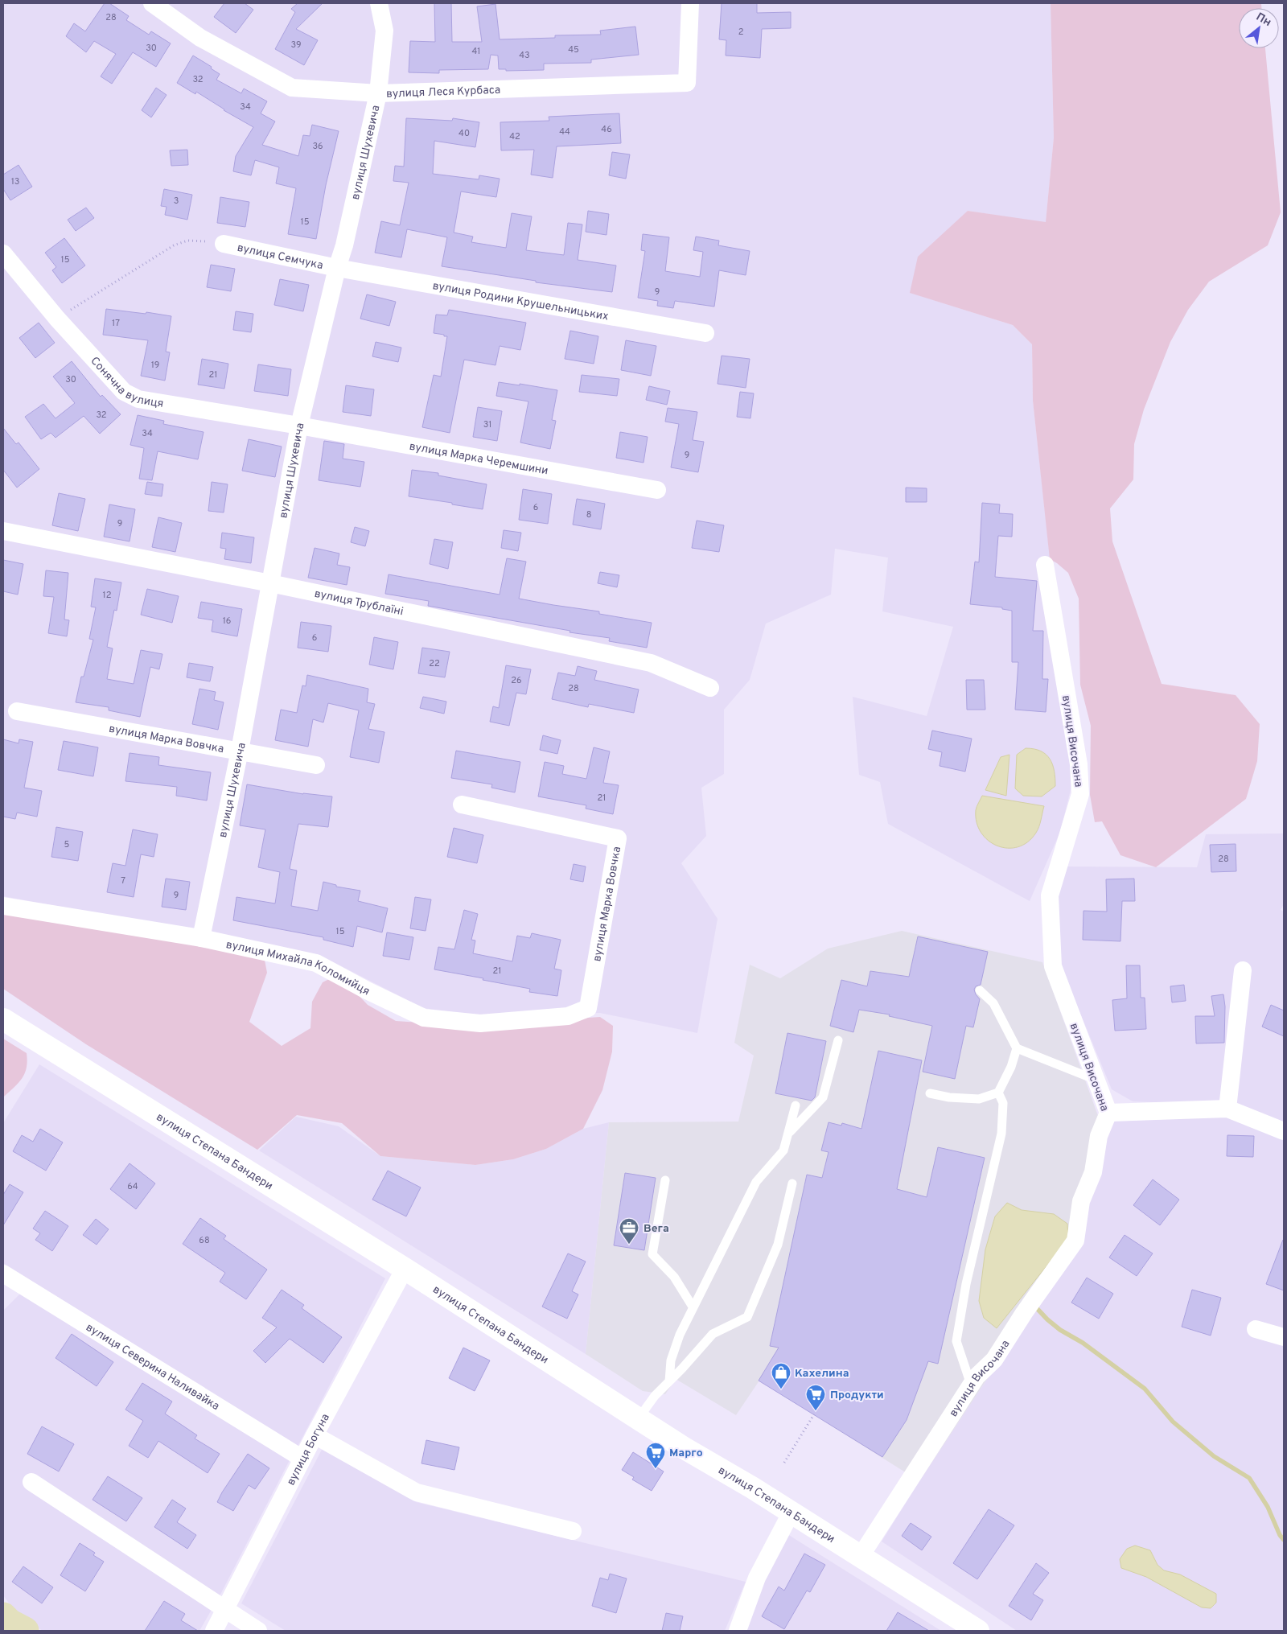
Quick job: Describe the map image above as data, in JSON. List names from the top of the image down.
{
  "streets": {
    "main road": ["вулиця Степана Бандери"],
    "street": [
      "вулиця Леся Курбаса",
      "вулиця Шухевича",
      "вулиця Семчука",
      "вулиця Родини Крушельницьких",
      "Сонячна вулиця",
      "вулиця Марка Черемшини",
      "вулиця Трублаїні",
      "вулиця Марка Вовчка",
      "вулиця Височана",
      "вулиця Михайла Коломийця",
      "вулиця Северина Наливайка",
      "вулиця Богуна"
    ]
  },
  "crossings": [
    ["вулиця Леся Курбаса", "вулиця Шухевича"],
    ["вулиця Шухевича", "вулиця Семчука"],
    ["вулиця Шухевича", "вулиця Родини Крушельницьких"],
    ["вулиця Шухевича", "Сонячна вулиця"],
    ["вулиця Шухевича", "вулиця Марка Черемшини"],
    ["вулиця Шухевича", "вулиця Трублаїні"],
    ["вулиця Шухевича", "вулиця Марка Вовчка"],
    ["вулиця Шухевича", "вулиця Михайла Коломийця"],
    ["вулиця Семчука", "вулиця Родини Крушельницьких"],
    ["Сонячна вулиця", "вулиця Марка Черемшини"],
    ["вулиця Марка Вовчка", "вулиця Михайла Коломийця"],
    ["вулиця Височана", "вулиця Степана Бандери"],
    ["вулиця Степана Бандери", "вулиця Богуна"],
    ["вулиця Северина Наливайка", "вулиця Богуна"]
  ],
  "places": {
    "office": ["Вега"],
    "shop": ["Кахелина"],
    "supermarket": ["Продукти", "Марго"]
  },
  "house_numbers": [
    "28",
    "2",
    "39",
    "30",
    "45",
    "41",
    "43",
    "32",
    "34",
    "46",
    "44",
    "40",
    "42",
    "36",
    "13",
    "3",
    "15",
    "15",
    "9",
    "17",
    "19",
    "21",
    "30",
    "32",
    "31",
    "34",
    "9",
    "6",
    "8",
    "9",
    "12",
    "16",
    "6",
    "22",
    "26",
    "28",
    "21",
    "5",
    "28",
    "7",
    "9",
    "15",
    "21",
    "64",
    "68"
  ],
  "north": "top right"
}
